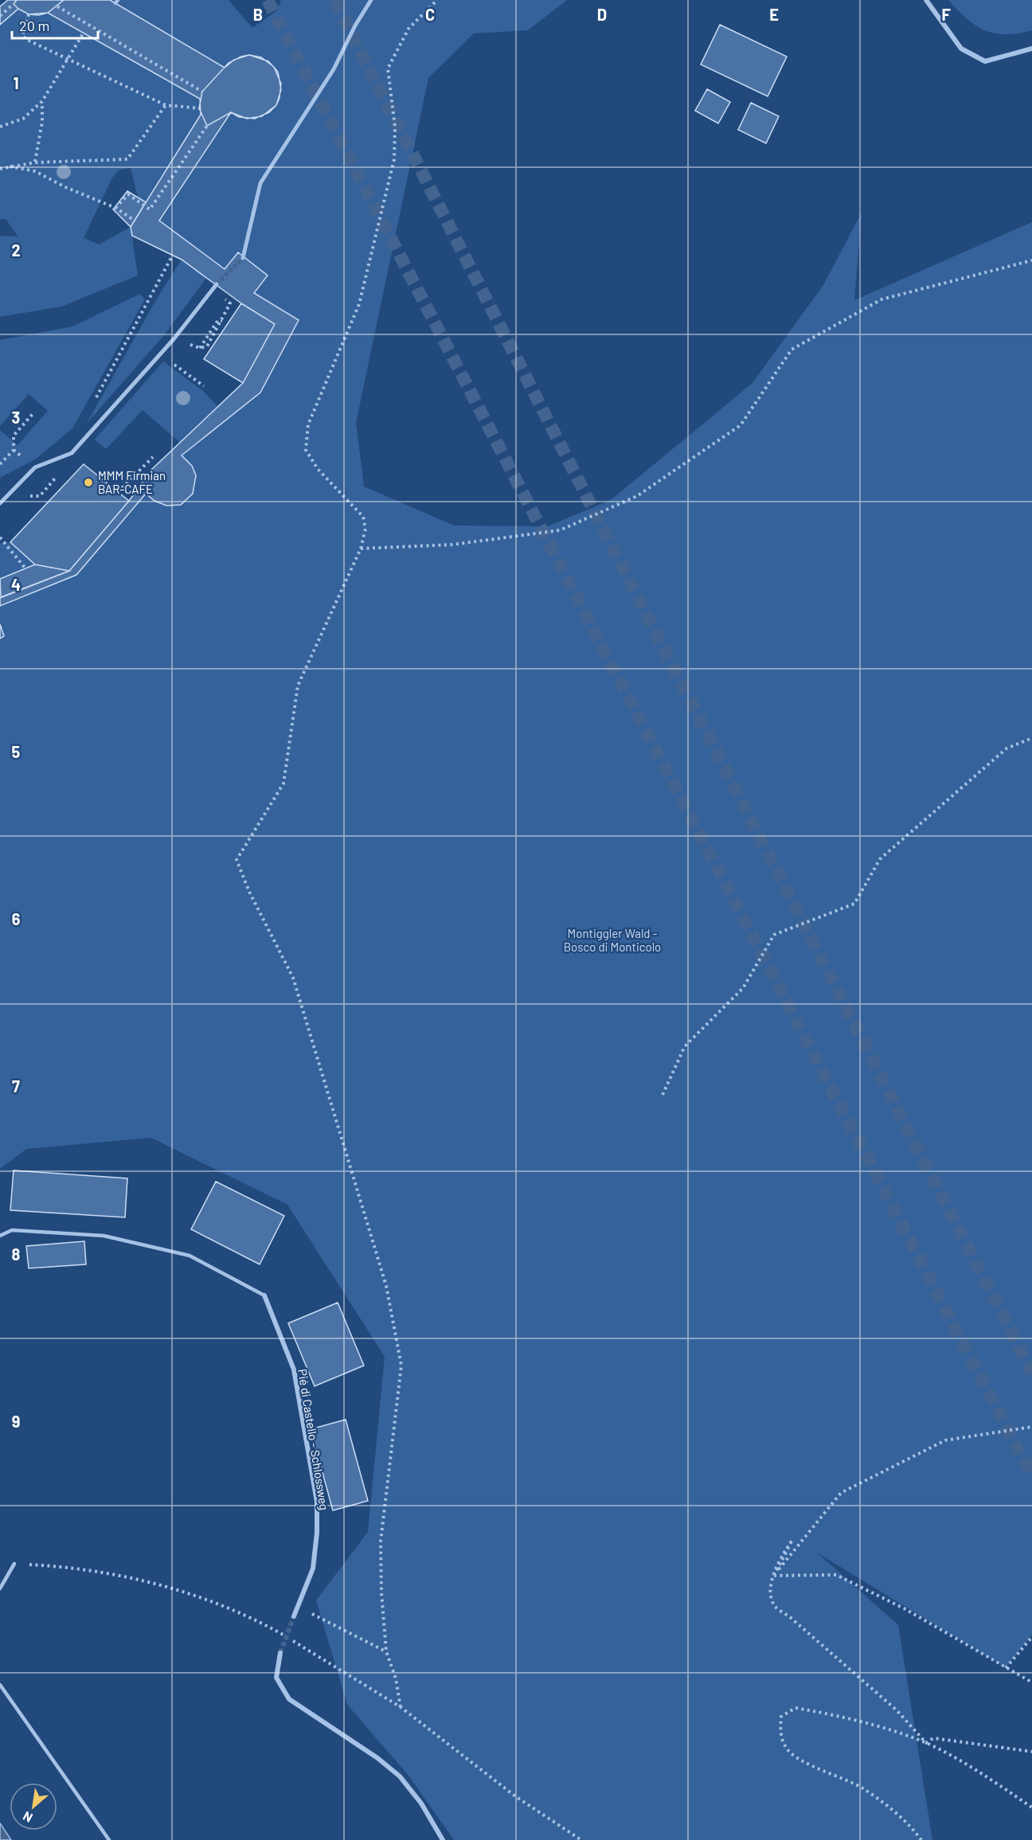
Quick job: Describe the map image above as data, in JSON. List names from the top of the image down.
{
  "streets": {
    "street": ["Pié di Castello - Schlossweg"]
  },
  "parks": ["Montiggler Wald - Bosco di Monticolo"],
  "places": ["MMM Firmian BAR-CAFE"],
  "scale_bar": "20 m",
  "north": "bottom left",
  "grid": {
    "columns": [
      "B",
      "C",
      "D",
      "E",
      "F"
    ],
    "rows": [
      "1",
      "2",
      "3",
      "4",
      "5",
      "6",
      "7",
      "8",
      "9"
    ]
  }
}
